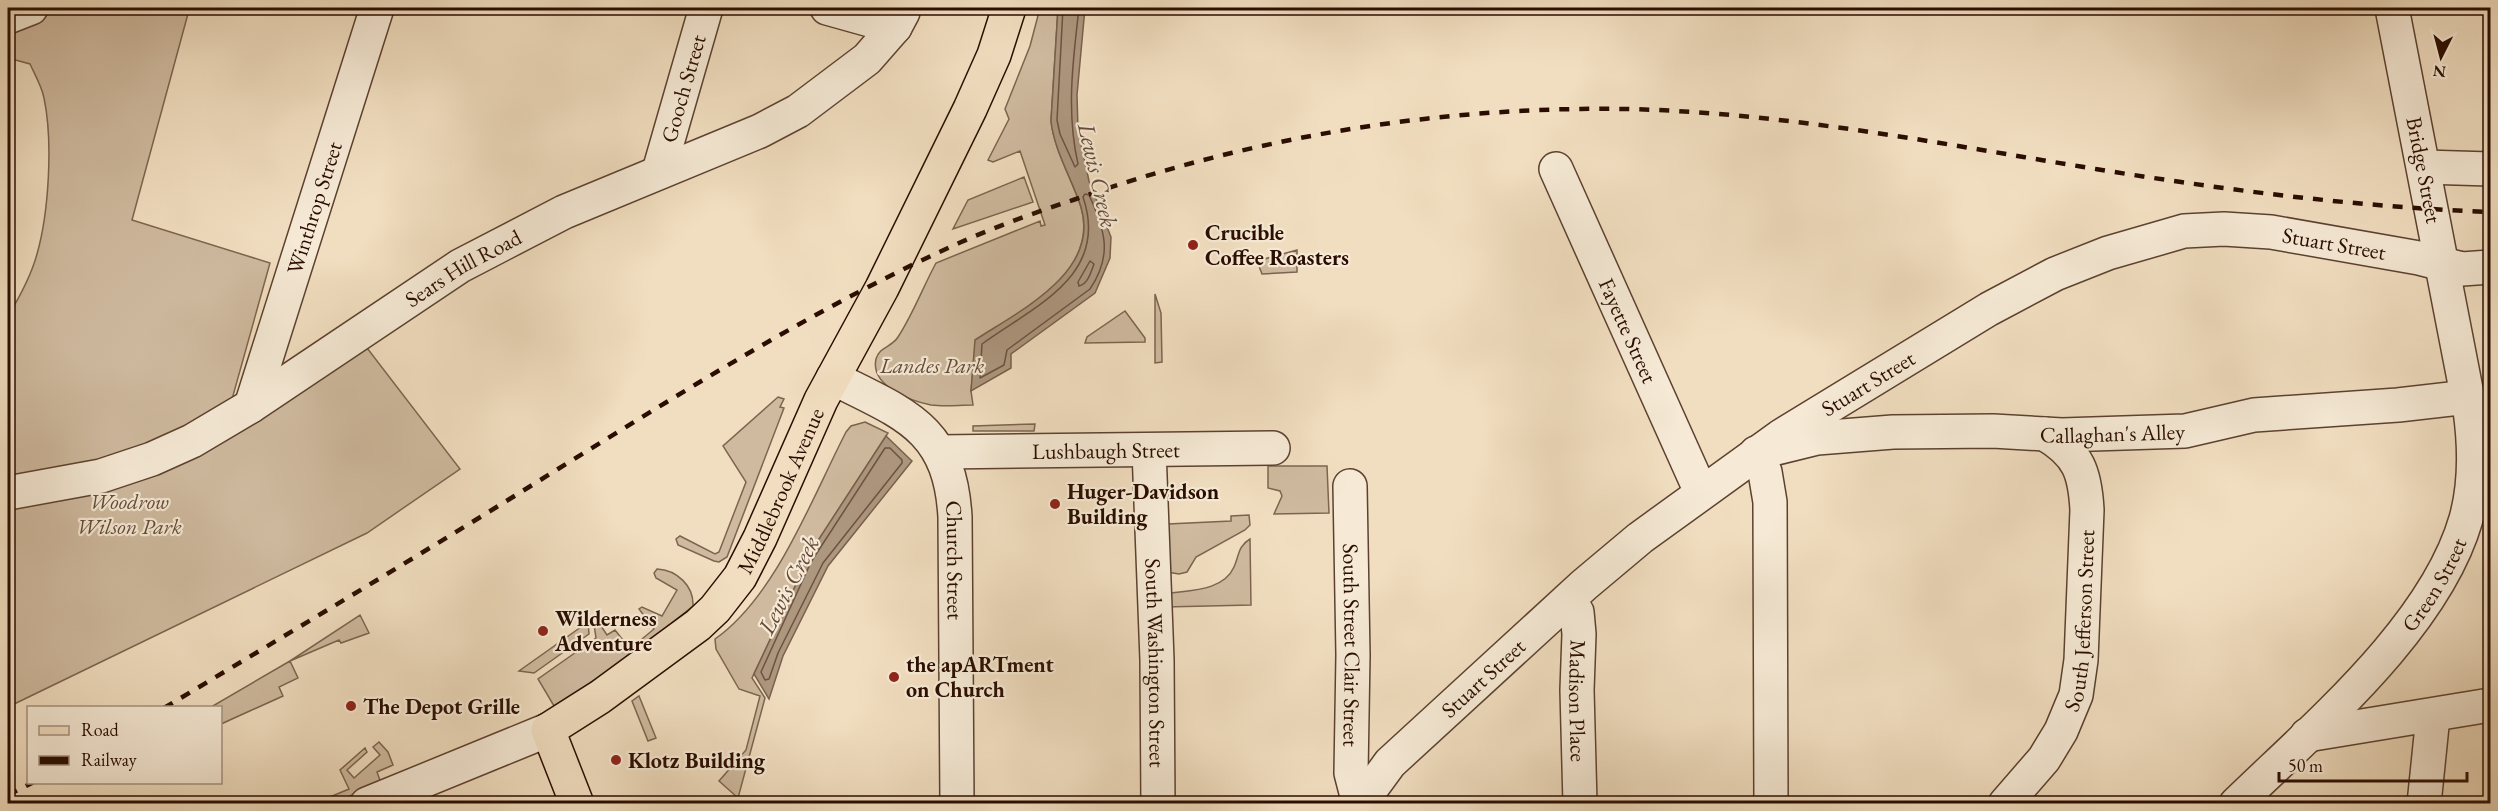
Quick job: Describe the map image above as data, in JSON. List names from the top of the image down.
{
  "streets": {
    "main road": ["Middlebrook Avenue"],
    "street": [
      "Gooch Street",
      "Bridge Street",
      "Winthrop Street",
      "Stuart Street",
      "Sears Hill Road",
      "Fayette Street",
      "Callaghan's Alley",
      "Lushbaugh Street",
      "Church Street",
      "Green Street",
      "South Jefferson Street",
      "South Street Clair Street",
      "South Washington Street",
      "Madison Place"
    ]
  },
  "crossings": [
    ["Gooch Street", "Sears Hill Road"],
    ["Bridge Street", "Stuart Street"],
    ["Bridge Street", "Green Street"],
    ["Winthrop Street", "Sears Hill Road"],
    ["Stuart Street", "Fayette Street"],
    ["Stuart Street", "Callaghan's Alley"],
    ["Stuart Street", "Green Street"],
    ["Stuart Street", "South Street Clair Street"],
    ["Stuart Street", "Madison Place"],
    ["Callaghan's Alley", "Green Street"],
    ["Callaghan's Alley", "South Jefferson Street"],
    ["Lushbaugh Street", "Church Street"],
    ["Lushbaugh Street", "South Washington Street"],
    ["Middlebrook Avenue", "Church Street"]
  ],
  "water": ["Lewis Creek"],
  "parks": ["Landes Park", "Woodrow Wilson Park"],
  "places": [
    "Crucible Coffee Roasters",
    "Huger-Davidson Building",
    "Wilderness Adventure",
    "the apARTment on Church",
    "The Depot Grille",
    "Klotz Building"
  ],
  "legend": ["Road", "Railway"],
  "scale_bar": "50 m",
  "north": "bottom"
}
